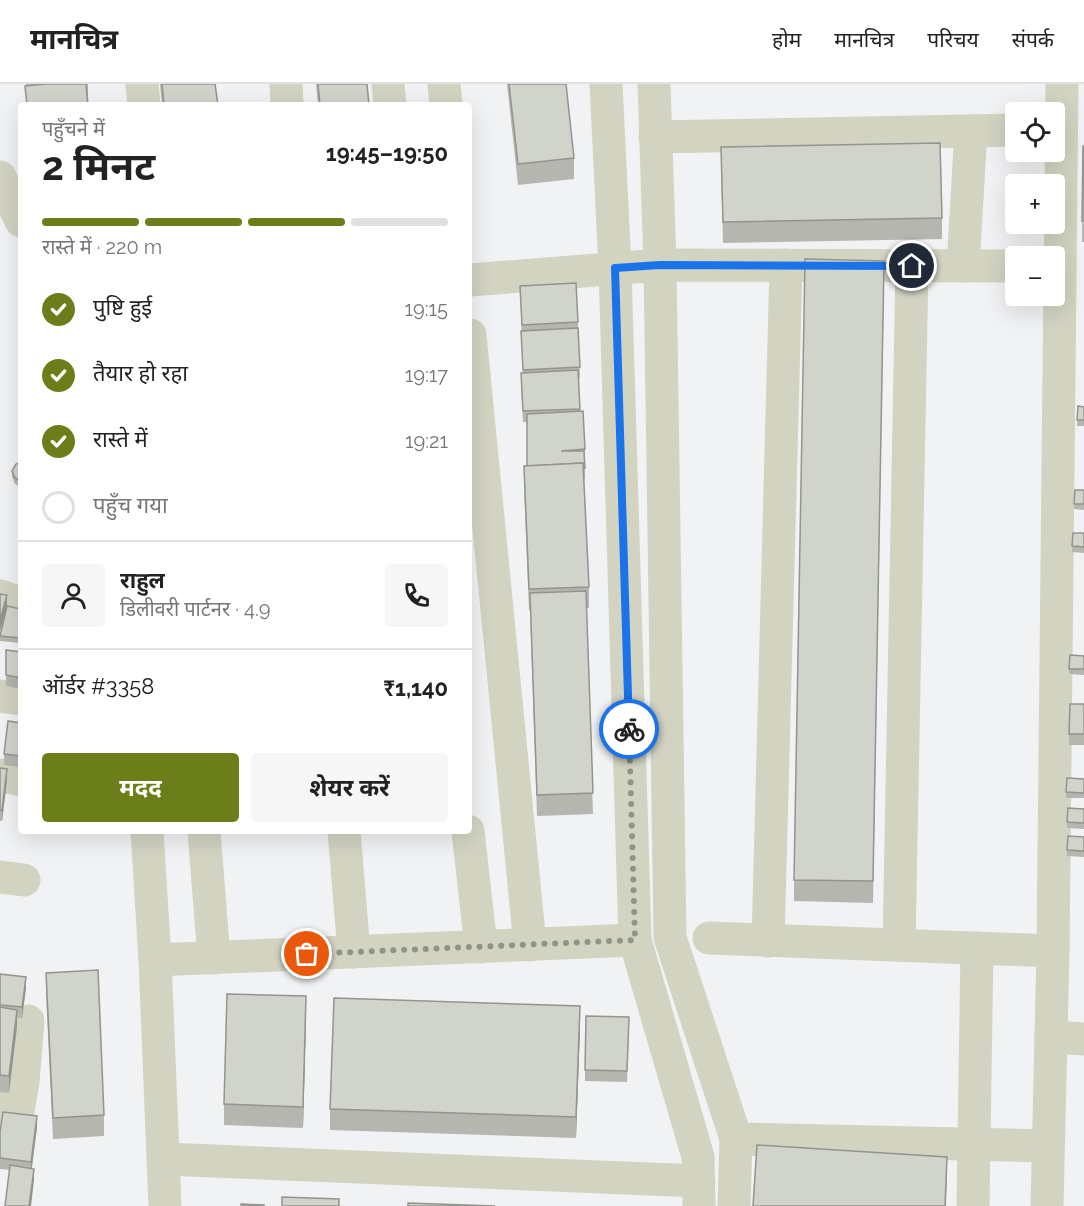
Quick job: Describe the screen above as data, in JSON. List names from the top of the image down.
{
  "page": {
    "header": "मानचित्र",
    "nav": [
      "होम",
      "मानचित्र",
      "परिचय",
      "संपर्क"
    ],
    "map_buttons": ["+", "−"],
    "heading": ["2 मिनट", "पहुँचने में", "19:45–19:50"],
    "panel": [
      "राहुल",
      "डिलीवरी पार्टनर · 4.9",
      "ऑर्डर #3358",
      "₹1,140"
    ],
    "bar": "रास्ते में · 220 m",
    "list": [
      ["पुष्टि हुई", "19:15"],
      ["तैयार हो रहा", "19:17"],
      ["रास्ते में", "19:21"],
      "पहुँच गया"
    ],
    "buttons": ["मदद", "शेयर करें"]
  }
}
